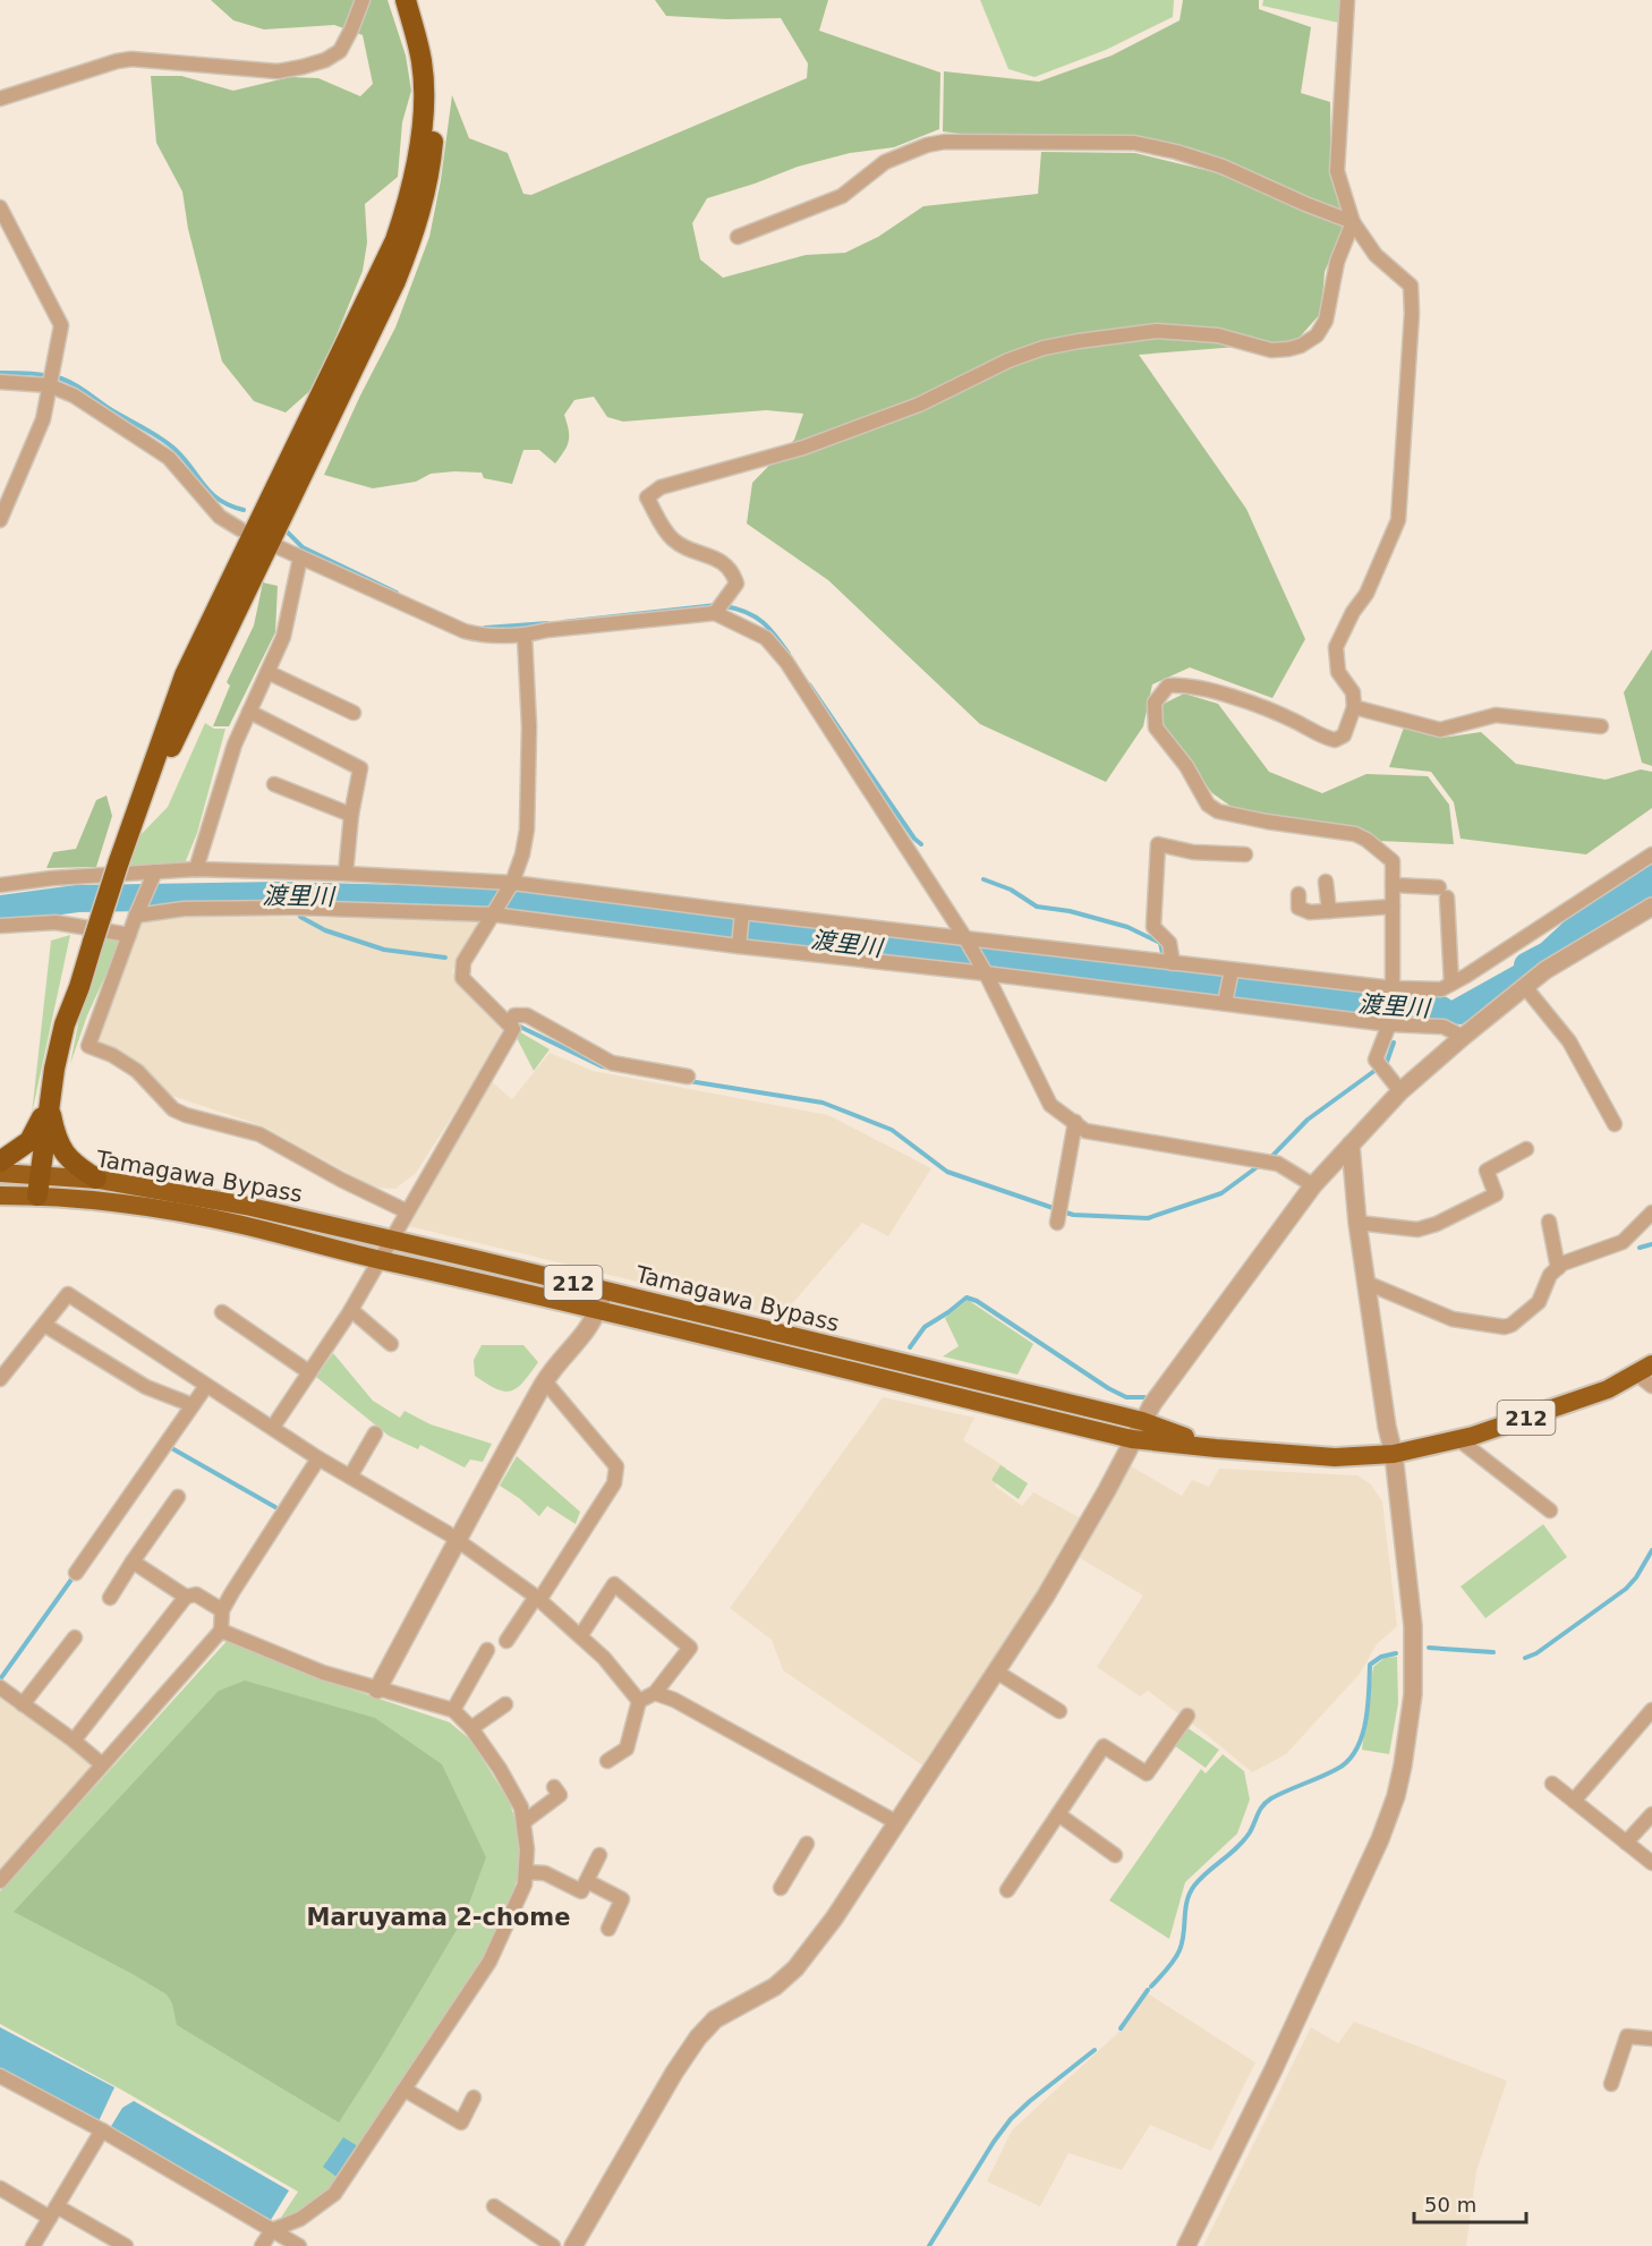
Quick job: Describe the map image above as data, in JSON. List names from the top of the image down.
{
  "streets": {
    "highway": ["Tamagawa Bypass", "212"]
  },
  "crossings": [
    ["Tamagawa Bypass", "212"]
  ],
  "districts": ["Maruyama 2-chome"],
  "water": ["渡里川"],
  "scale_bar": "50 m"
}
